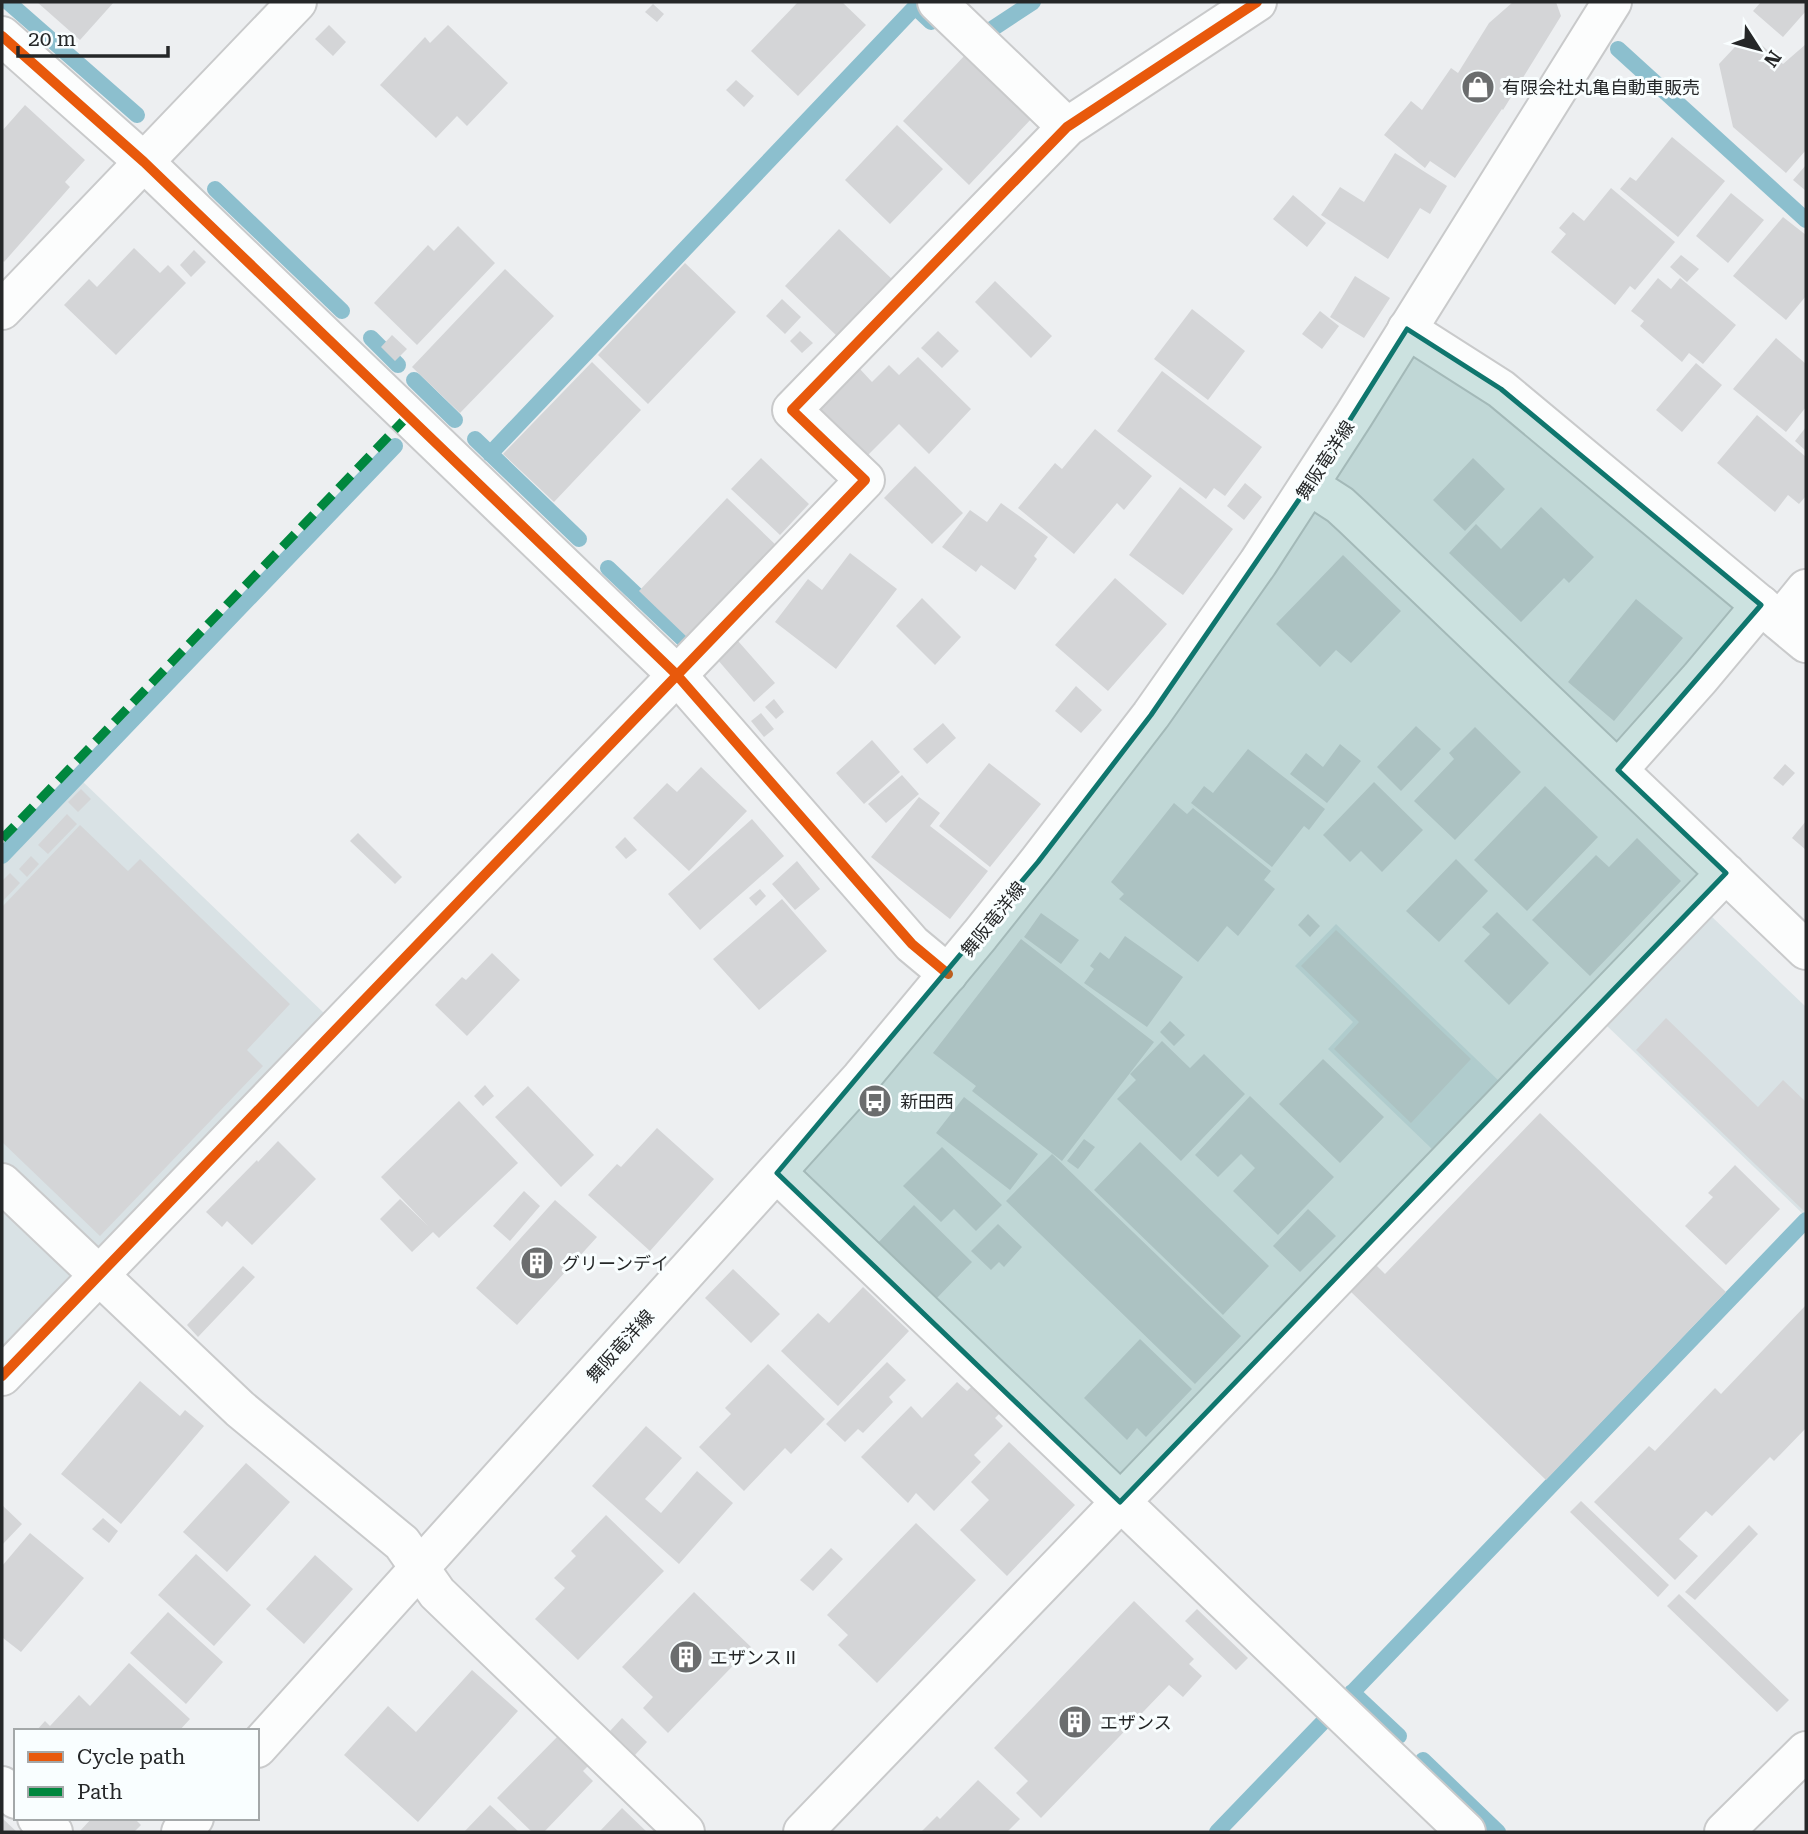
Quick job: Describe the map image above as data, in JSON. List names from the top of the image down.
{
  "streets": {
    "street": ["舞阪竜洋線"]
  },
  "places": {
    "shop": ["有限会社丸亀自動車販売"],
    "bus stop": ["新田西"],
    "building": ["グリーンデイ", "エザンスⅡ", "エザンス"]
  },
  "legend": ["Cycle path", "Path"],
  "scale_bar": "20 m",
  "north": "bottom right"
}
